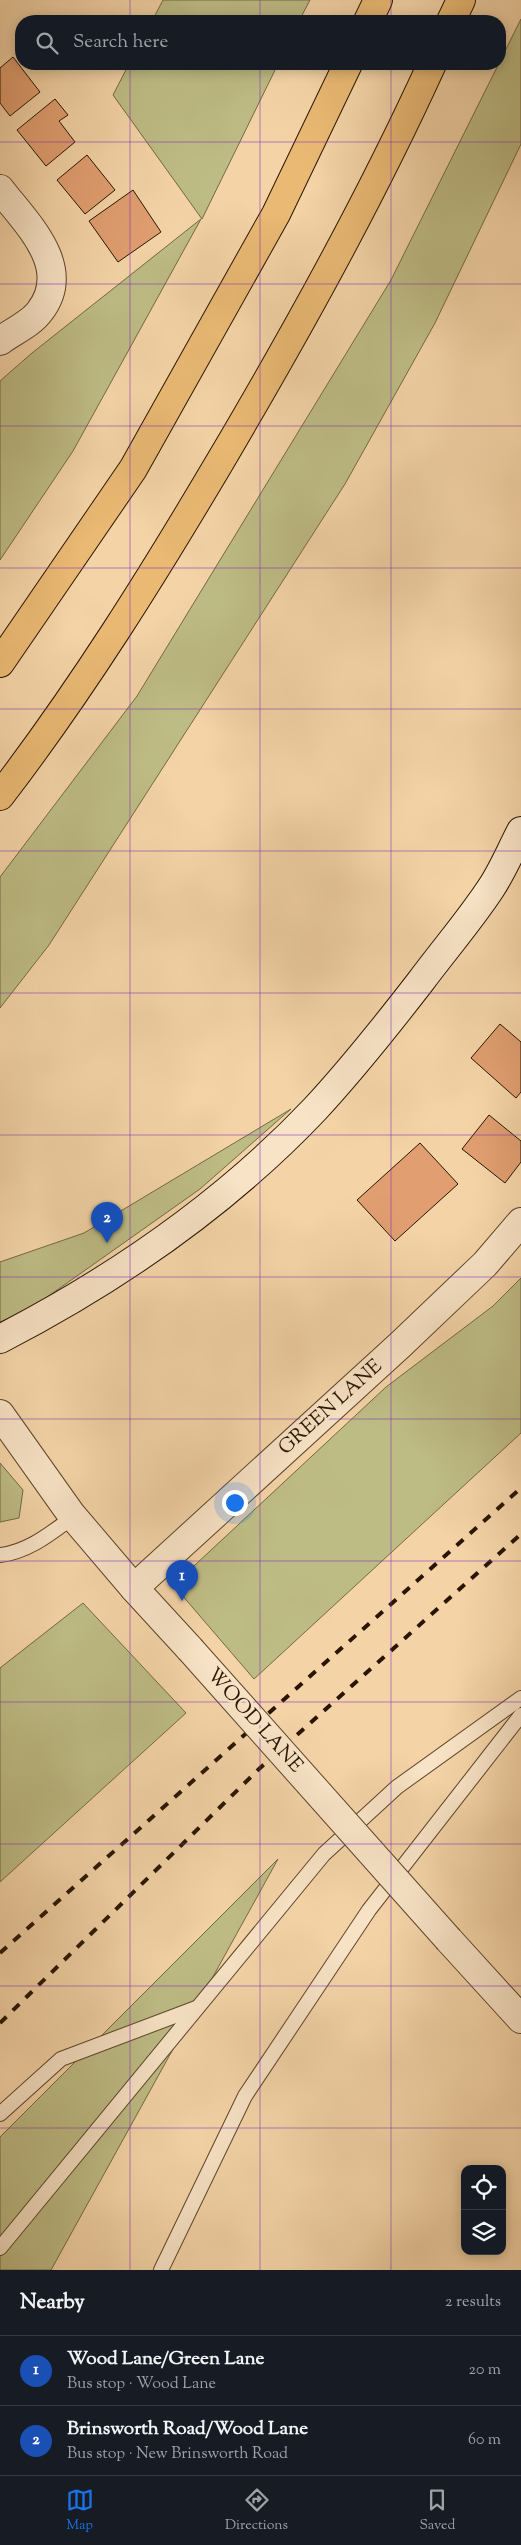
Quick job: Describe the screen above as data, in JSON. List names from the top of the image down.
{
  "streets": {
    "street": ["GREEN LANE", "WOOD LANE"]
  },
  "crossings": [
    ["GREEN LANE", "WOOD LANE"]
  ],
  "page": {
    "search": "Search here",
    "pins": ["2", "1"],
    "heading": ["Nearby", "2 results"],
    "list": [
      {
        "mark": "1",
        "name": "Wood Lane/Green Lane",
        "note": "Bus stop · Wood Lane",
        "value": "20 m"
      },
      {
        "mark": "2",
        "name": "Brinsworth Road/Wood Lane",
        "note": "Bus stop · New Brinsworth Road",
        "value": "60 m"
      }
    ],
    "nav": ["Map", "Directions", "Saved"]
  }
}
